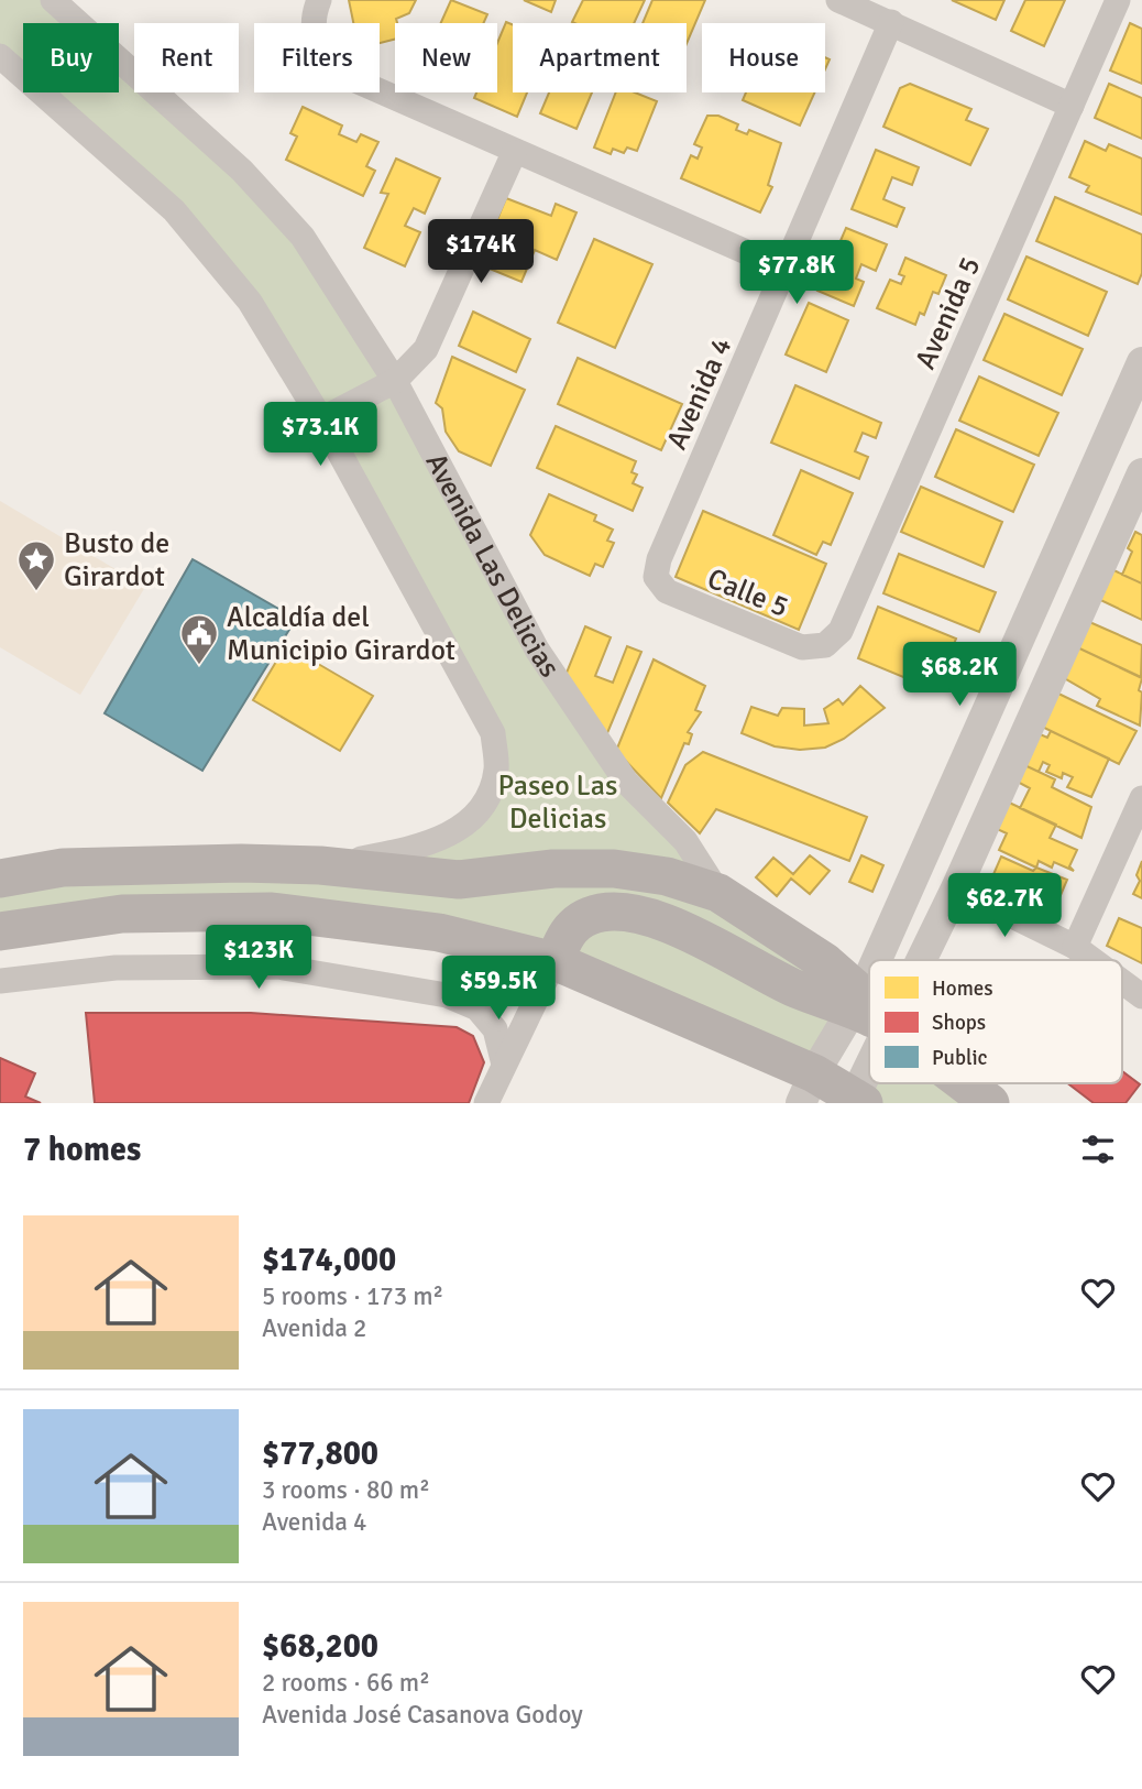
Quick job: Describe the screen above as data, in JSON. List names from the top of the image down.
{
  "streets": {
    "main road": ["Avenida Las Delicias"],
    "street": ["Avenida 5", "Avenida 4", "Calle 5"]
  },
  "crossings": [
    ["Avenida 5", "Calle 5"],
    ["Avenida 4", "Calle 5"]
  ],
  "parks": ["Paseo Las Delicias"],
  "places": {
    "place": ["Busto de Girardot"],
    "public building": ["Alcaldía del Municipio Girardot"]
  },
  "legend": ["Homes", "Shops", "Public"],
  "page": {
    "chip": [
      "Buy",
      "Rent",
      "Filters",
      "New",
      "Apartment",
      "House"
    ],
    "price": [
      "$174K",
      "$77.8K",
      "$73.1K",
      "$68.2K",
      "$62.7K",
      "$123K",
      "$59.5K"
    ],
    "heading": "7 homes",
    "list": [
      {
        "name": "$174,000",
        "note": "5 rooms · 173 m² · Avenida 2"
      },
      {
        "name": "$77,800",
        "note": "3 rooms · 80 m² · Avenida 4"
      },
      {
        "name": "$68,200",
        "note": "2 rooms · 66 m² · Avenida José Casanova Godoy"
      }
    ]
  }
}
